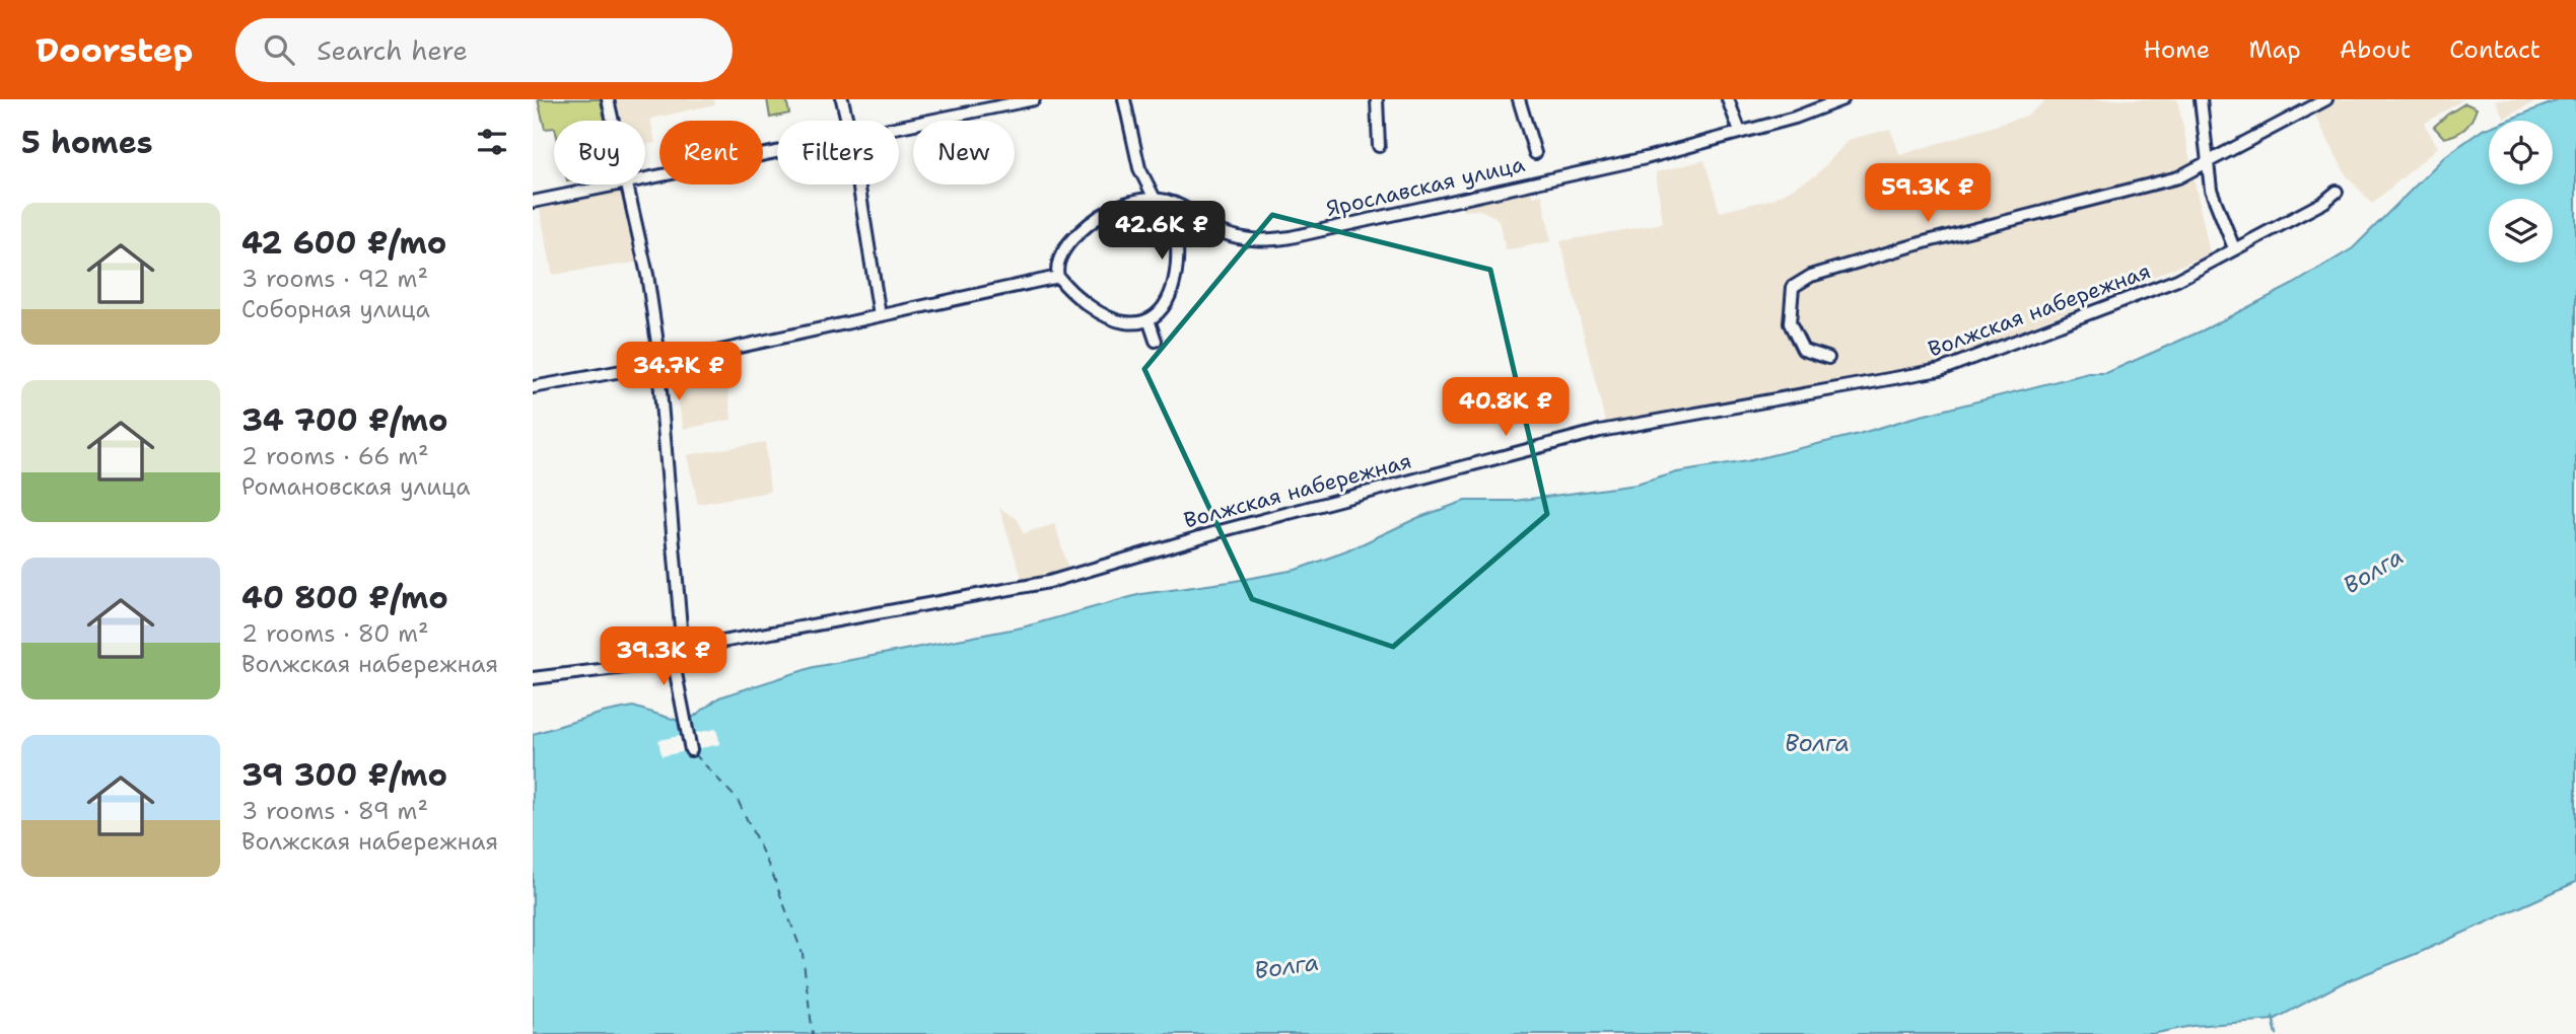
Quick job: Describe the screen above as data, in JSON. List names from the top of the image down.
{
  "streets": {
    "street": ["Ярославская улица", "Волжская набережная"]
  },
  "water": ["Волга"],
  "page": {
    "header": "Doorstep",
    "search": "Search here",
    "nav": [
      "Home",
      "Map",
      "About",
      "Contact"
    ],
    "heading": "5 homes",
    "chip": [
      "Buy",
      "Rent",
      "Filters",
      "New"
    ],
    "price": [
      "59.3K ₽",
      "42.6K ₽",
      "34.7K ₽",
      "40.8K ₽",
      "39.3K ₽"
    ],
    "list": [
      {
        "name": "42 600 ₽/mo",
        "note": "3 rooms · 92 m² · Соборная улица"
      },
      {
        "name": "34 700 ₽/mo",
        "note": "2 rooms · 66 m² · Романовская улица"
      },
      {
        "name": "40 800 ₽/mo",
        "note": "2 rooms · 80 m² · Волжская набережная"
      },
      {
        "name": "39 300 ₽/mo",
        "note": "3 rooms · 89 m² · Волжская набережная"
      }
    ]
  }
}
